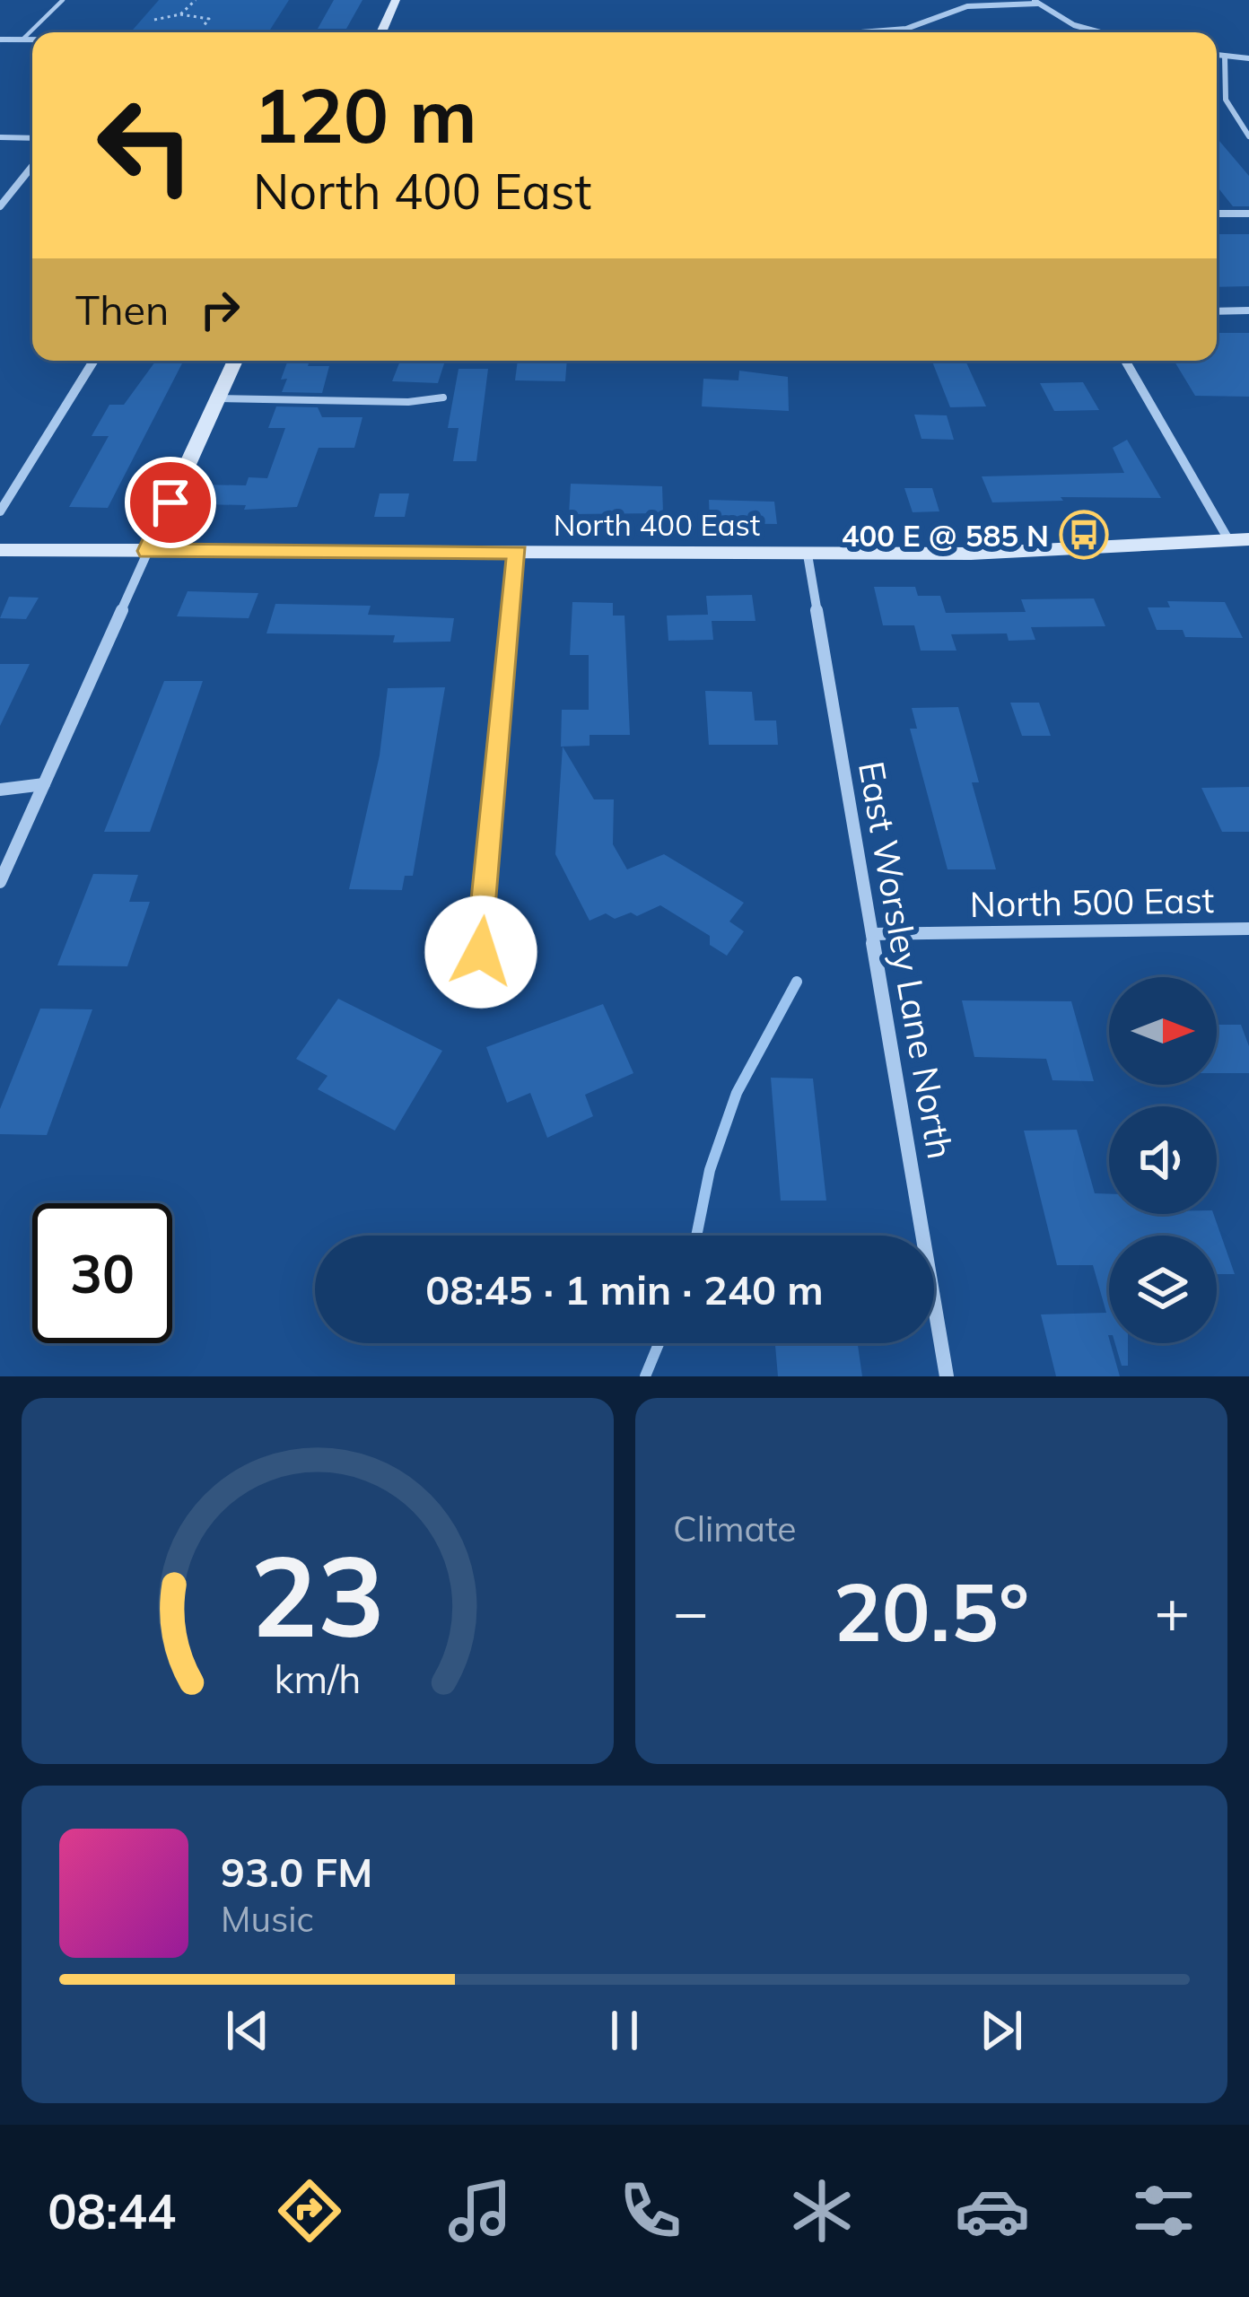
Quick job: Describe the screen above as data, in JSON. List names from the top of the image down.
{
  "streets": {
    "street": ["North 400 East", "North 500 East", "East Worsley Lane North"]
  },
  "crossings": [
    ["North 400 East", "East Worsley Lane North"],
    ["North 500 East", "East Worsley Lane North"]
  ],
  "places": {
    "bus stop": ["400 E @ 585 N"]
  },
  "north": "right",
  "page": {
    "turn": ["120 m", "North 400 East"],
    "then": "Then",
    "limit": "30",
    "trip": "08:45 · 1 min · 240 m",
    "tile": "Climate",
    "heat": ["−", "20.5°", "+"],
    "song": ["93.0 FM", "Music"],
    "tabs": "08:44",
    "gauge": ["23", "km/h"]
  }
}
